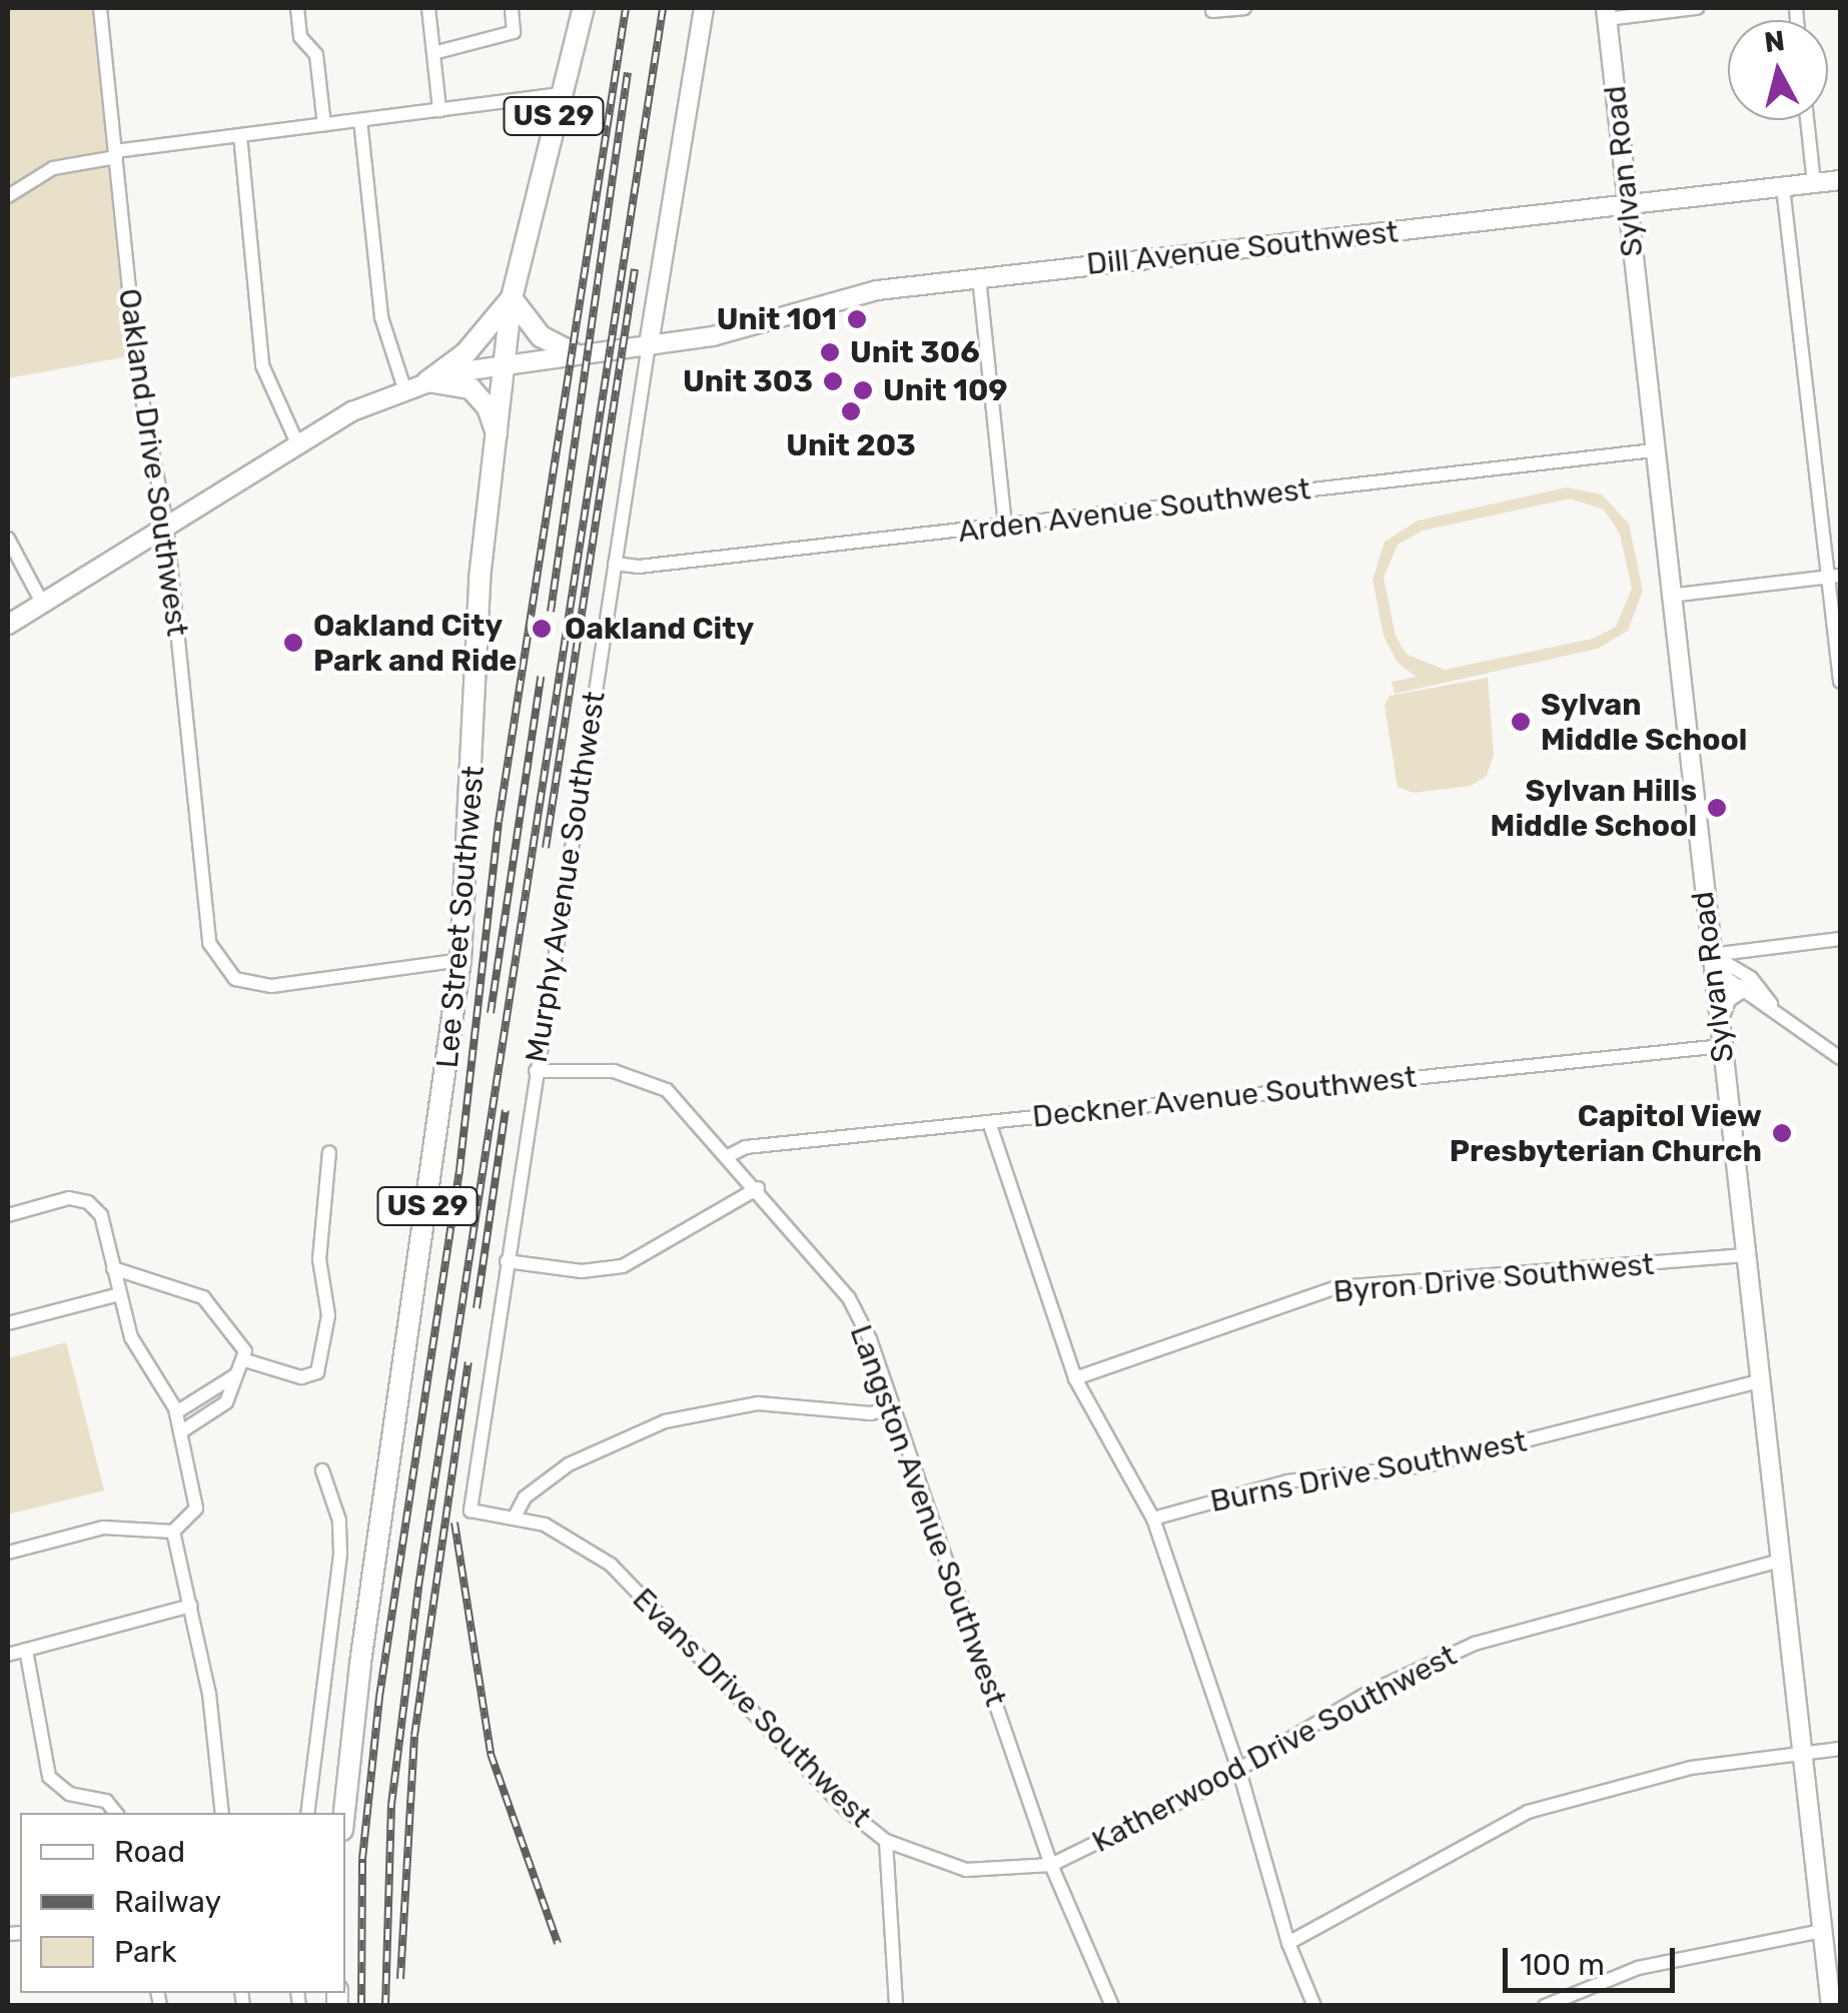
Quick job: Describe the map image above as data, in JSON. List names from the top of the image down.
{
  "streets": {
    "main road": [
      "US 29",
      "Sylvan Road",
      "Dill Avenue Southwest",
      "Murphy Avenue Southwest",
      "Lee Street Southwest"
    ],
    "street": [
      "Oakland Drive Southwest",
      "Arden Avenue Southwest",
      "Deckner Avenue Southwest",
      "Byron Drive Southwest",
      "Burns Drive Southwest",
      "Langston Avenue Southwest",
      "Evans Drive Southwest",
      "Katherwood Drive Southwest"
    ]
  },
  "crossings": [
    ["Sylvan Road", "Dill Avenue Southwest"],
    ["Sylvan Road", "Arden Avenue Southwest"],
    ["Sylvan Road", "Deckner Avenue Southwest"],
    ["Sylvan Road", "Byron Drive Southwest"],
    ["Sylvan Road", "Burns Drive Southwest"],
    ["Sylvan Road", "Katherwood Drive Southwest"],
    ["Dill Avenue Southwest", "Oakland Drive Southwest"],
    ["Dill Avenue Southwest", "Murphy Avenue Southwest"],
    ["Dill Avenue Southwest", "Lee Street Southwest"],
    ["Oakland Drive Southwest", "Lee Street Southwest"],
    ["Arden Avenue Southwest", "Murphy Avenue Southwest"],
    ["Murphy Avenue Southwest", "Langston Avenue Southwest"],
    ["Murphy Avenue Southwest", "Evans Drive Southwest"],
    ["Deckner Avenue Southwest", "Langston Avenue Southwest"],
    ["Langston Avenue Southwest", "Katherwood Drive Southwest"],
    ["Evans Drive Southwest", "Katherwood Drive Southwest"]
  ],
  "places": [
    "Unit 101",
    "Unit 306",
    "Unit 303",
    "Unit 109",
    "Unit 203",
    "Oakland City",
    "Oakland City Park and Ride",
    "Sylvan Middle School",
    "Sylvan Hills Middle School",
    "Capitol View Presbyterian Church"
  ],
  "legend": ["Road", "Railway", "Park"],
  "scale_bar": "100 m",
  "north": "top"
}
